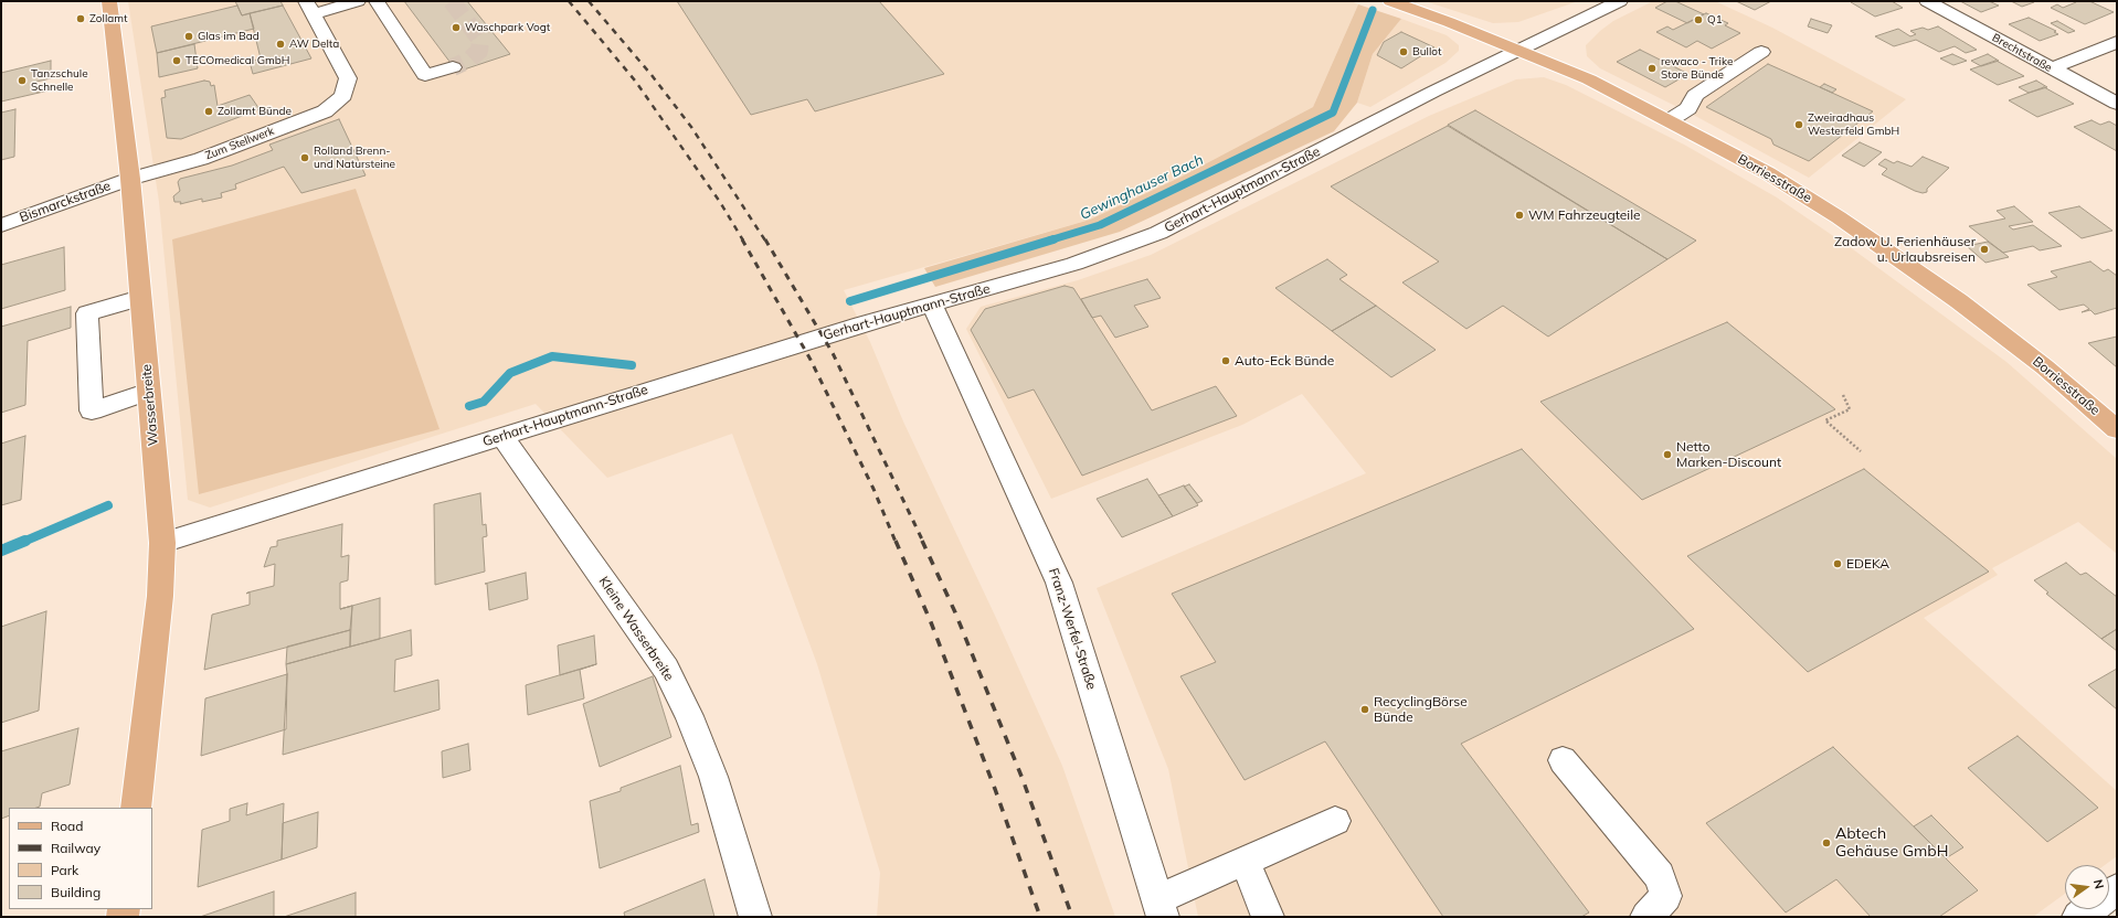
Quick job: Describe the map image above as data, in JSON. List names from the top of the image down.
{
  "streets": {
    "main road": ["Borriesstraße", "Wasserbreite"],
    "street": [
      "Brechtstraße",
      "Zum Stellwerk",
      "Gerhart-Hauptmann-Straße",
      "Bismarckstraße",
      "Kleine Wasserbreite",
      "Franz-Werfel-Straße"
    ]
  },
  "crossings": [
    ["Zum Stellwerk", "Bismarckstraße"],
    ["Zum Stellwerk", "Wasserbreite"],
    ["Borriesstraße", "Gerhart-Hauptmann-Straße"],
    ["Gerhart-Hauptmann-Straße", "Wasserbreite"],
    ["Gerhart-Hauptmann-Straße", "Kleine Wasserbreite"],
    ["Gerhart-Hauptmann-Straße", "Franz-Werfel-Straße"],
    ["Bismarckstraße", "Wasserbreite"]
  ],
  "water": ["Gewinghauser Bach"],
  "places": [
    "Zollamt",
    "Q1",
    "Waschpark Vogt",
    "Glas im Bad",
    "AW Delta",
    "Bullot",
    "TECOmedical GmbH",
    "rewaco - Trike Store Bünde",
    "Tanzschule Schnelle",
    "Zollamt Bünde",
    "Zweiradhaus Westerfeld GmbH",
    "Rolland Brenn- und Natursteine",
    "WM Fahrzeugteile",
    "Zadow U. Ferienhäuser u. Urlaubsreisen",
    "Auto-Eck Bünde",
    "Netto Marken-Discount",
    "EDEKA",
    "RecyclingBörse Bünde",
    "Abtech Gehäuse GmbH"
  ],
  "legend": [
    "Road",
    "Railway",
    "Park",
    "Building"
  ],
  "north": "right"
}
